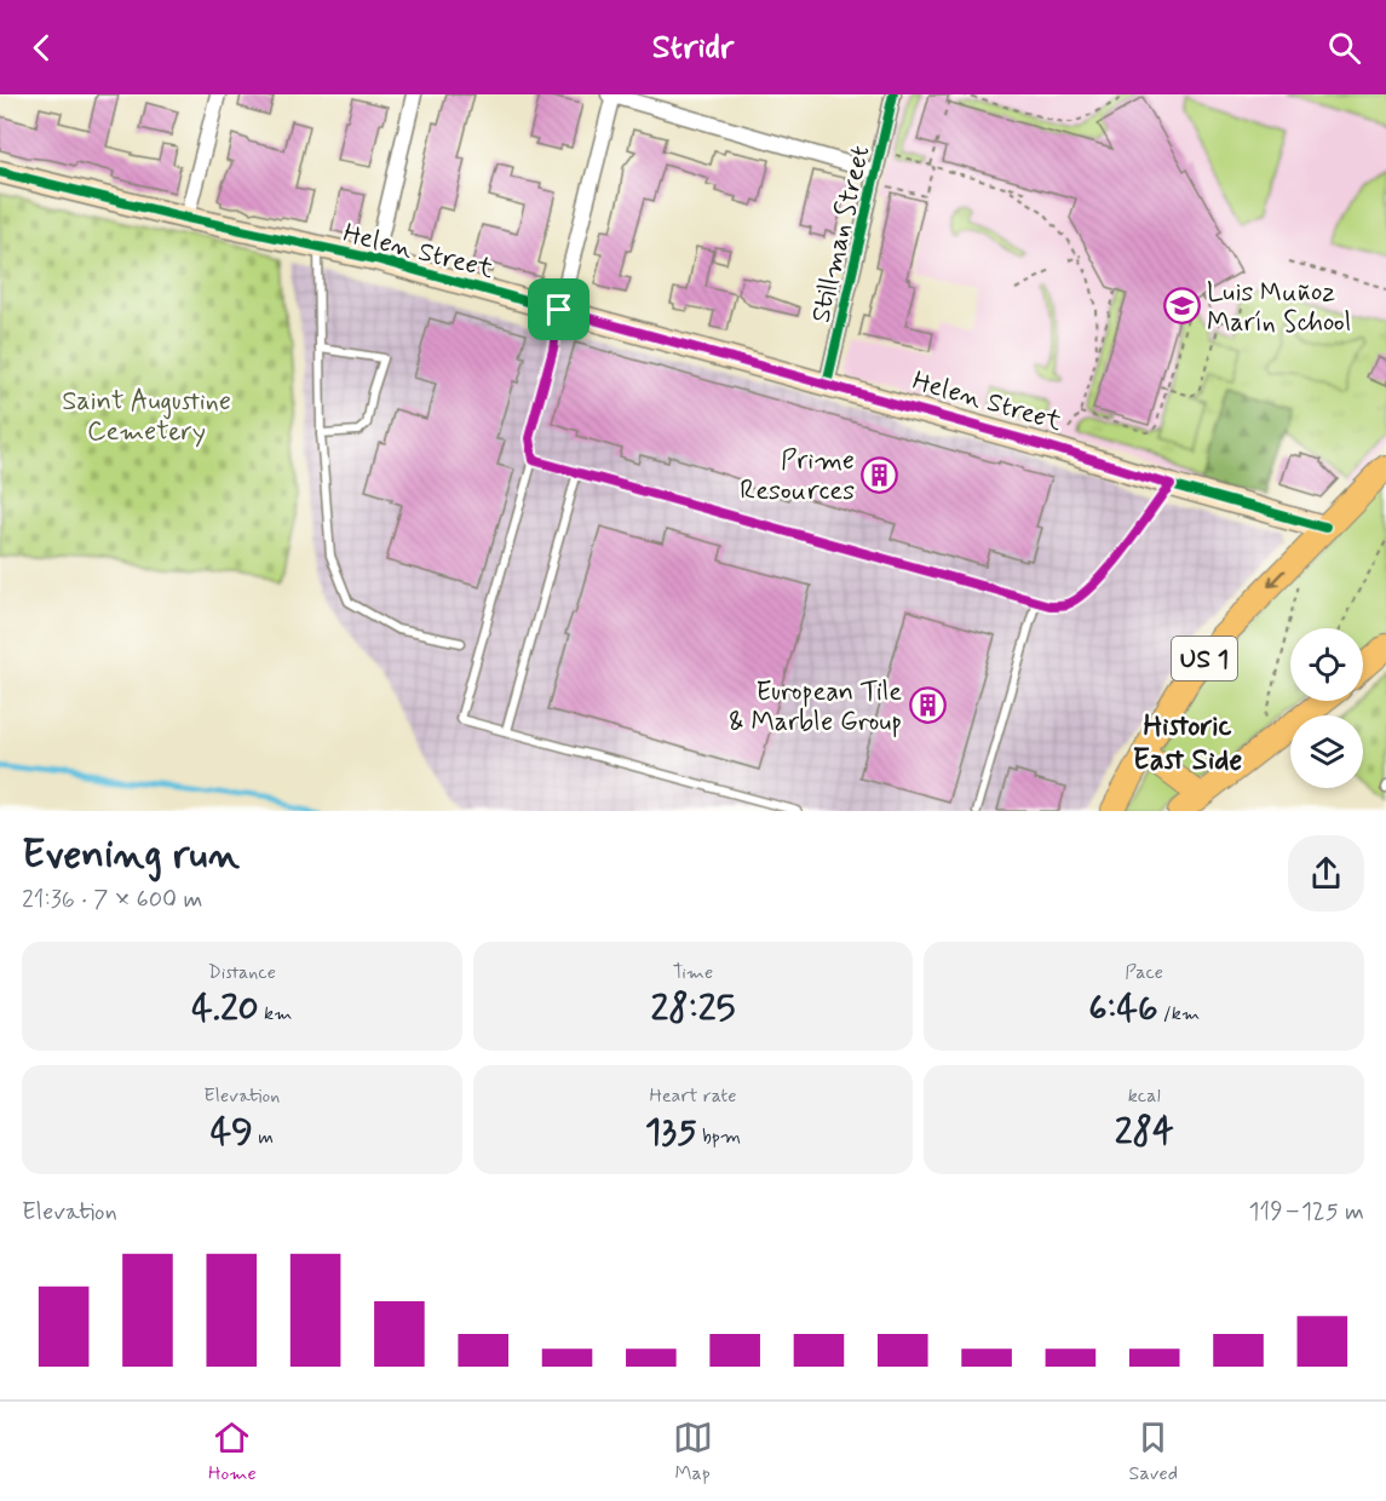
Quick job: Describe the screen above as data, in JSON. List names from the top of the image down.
{
  "streets": {
    "main road": ["US 1"],
    "street": ["Stillman Street", "Helen Street"]
  },
  "crossings": [
    ["Stillman Street", "Helen Street"],
    ["Helen Street", "US 1"]
  ],
  "districts": ["Historic East Side"],
  "parks": ["Saint Augustine Cemetery"],
  "places": {
    "school or university": ["Luis Muñoz Marín School"],
    "building": ["Prime Resources", "European Tile & Marble Group"]
  },
  "page": {
    "header": "Stridr",
    "heading": ["Evening run", "21:36 · 7 × 600 m"],
    "stats": [
      ["Distance", "4.20 km"],
      ["Time", "28:25"],
      ["Pace", "6:46 /km"],
      ["Elevation", "49 m"],
      ["Heart rate", "135 bpm"],
      ["kcal", "284"]
    ],
    "chart": ["Elevation", "119–125 m"],
    "tabs": ["Home", "Map", "Saved"]
  }
}
